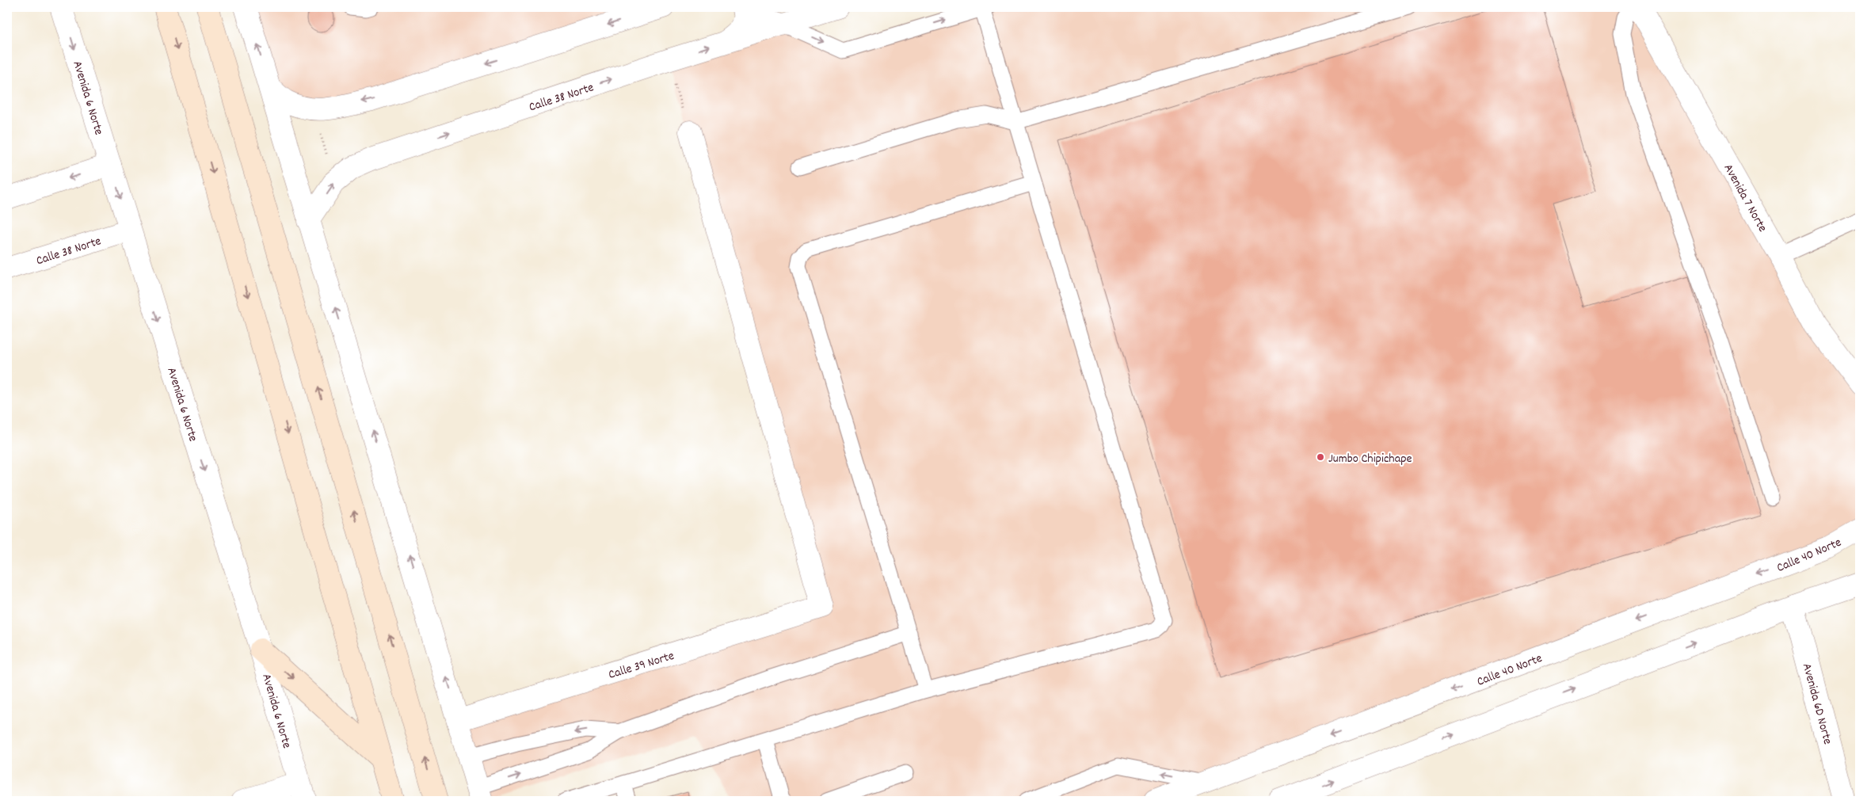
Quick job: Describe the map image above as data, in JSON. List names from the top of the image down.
{
  "streets": {
    "street": [
      "Calle 38 Norte",
      "Avenida 6 Norte",
      "Avenida 7 Norte",
      "Calle 40 Norte",
      "Calle 39 Norte",
      "Avenida 6D Norte"
    ]
  },
  "crossings": [
    ["Calle 38 Norte", "Avenida 6 Norte"]
  ],
  "places": ["Jumbo Chipichape"]
}
